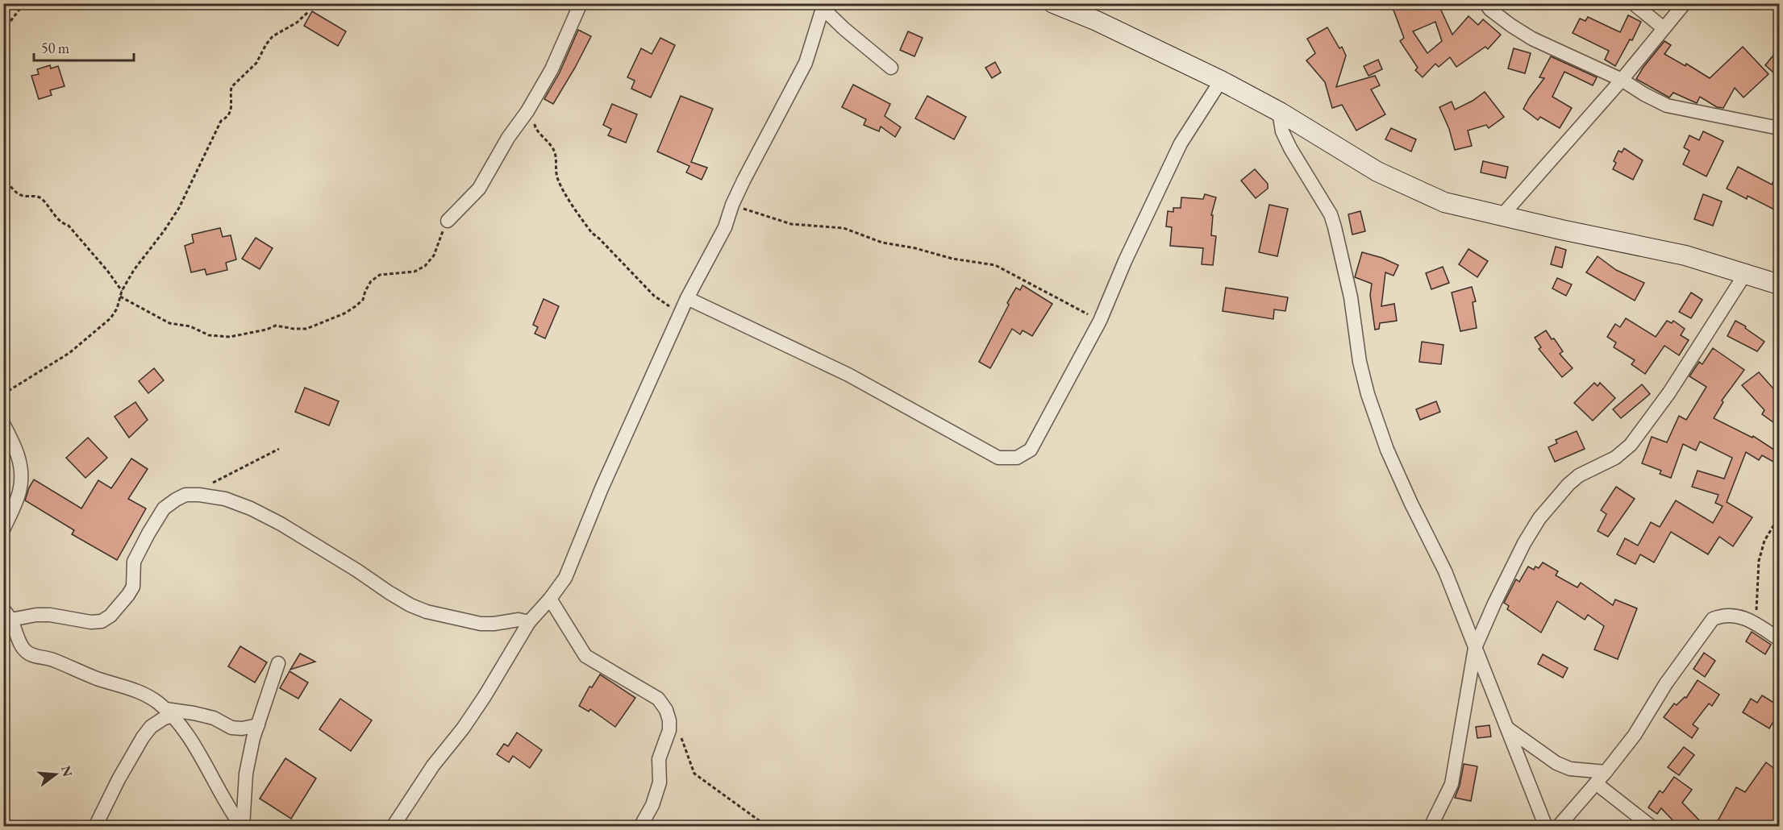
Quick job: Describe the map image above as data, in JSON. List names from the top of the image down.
{
  "scale_bar": "50 m",
  "north": "right"
}
